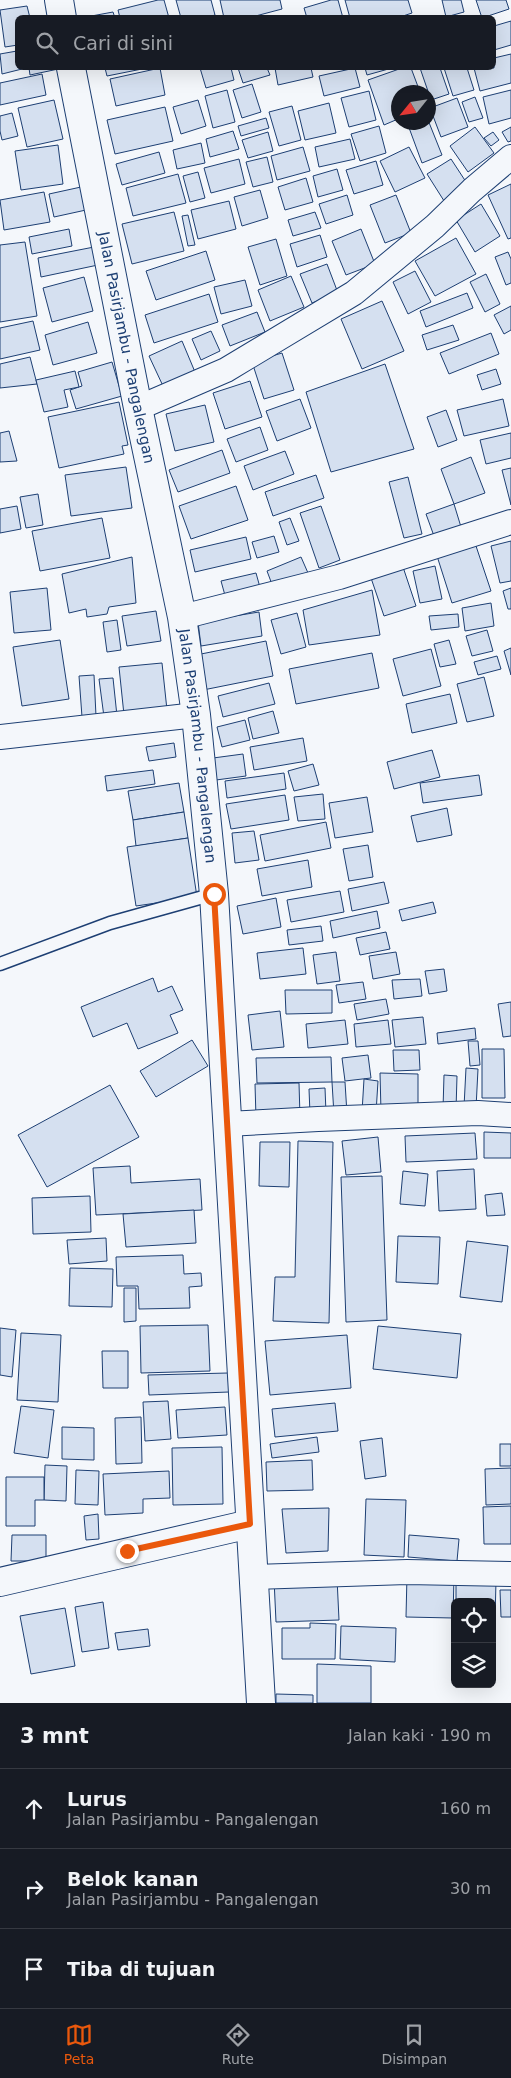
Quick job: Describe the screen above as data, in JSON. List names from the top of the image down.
{
  "streets": {
    "main road": ["Jalan Pasirjambu - Pangalengan"]
  },
  "north": "bottom left",
  "page": {
    "search": "Cari di sini",
    "heading": ["3 mnt", "Jalan kaki · 190 m"],
    "list": [
      ["Lurus", "Jalan Pasirjambu - Pangalengan", "160 m"],
      ["Belok kanan", "Jalan Pasirjambu - Pangalengan", "30 m"],
      "Tiba di tujuan"
    ],
    "nav": ["Peta", "Rute", "Disimpan"]
  }
}
